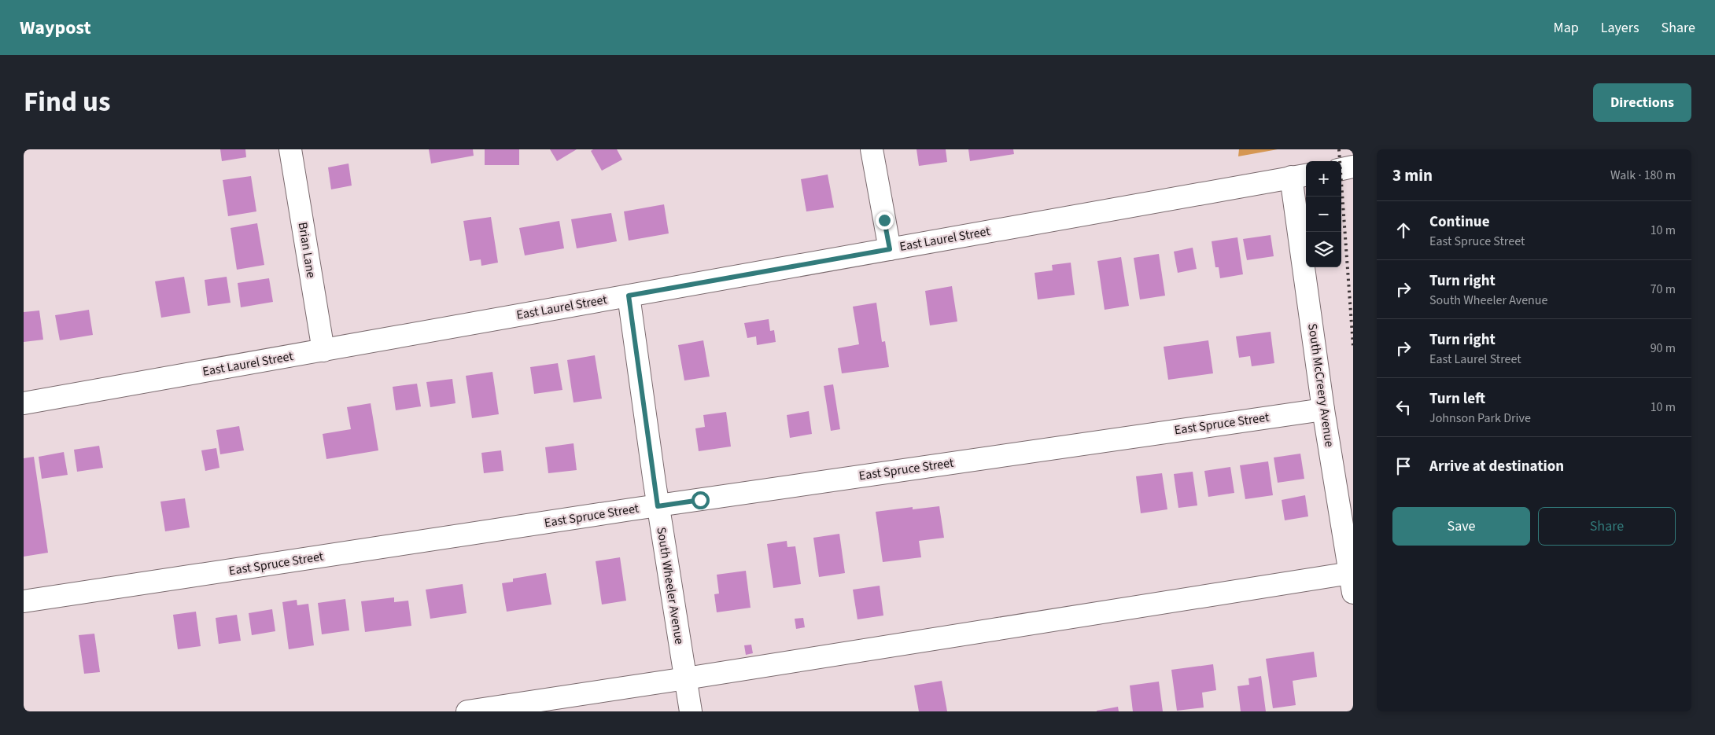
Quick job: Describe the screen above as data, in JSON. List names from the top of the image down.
{
  "streets": {
    "street": [
      "East Laurel Street",
      "Brian Lane",
      "South McCreery Avenue",
      "East Spruce Street",
      "South Wheeler Avenue"
    ]
  },
  "crossings": [
    ["East Laurel Street", "Brian Lane"],
    ["East Laurel Street", "South McCreery Avenue"],
    ["East Laurel Street", "South Wheeler Avenue"],
    ["South McCreery Avenue", "East Spruce Street"],
    ["East Spruce Street", "South Wheeler Avenue"]
  ],
  "page": {
    "header": "Waypost",
    "nav": ["Map", "Layers", "Share"],
    "title": "Find us",
    "buttons": [
      "Directions",
      ["Save", "Share"]
    ],
    "heading": ["3 min", "Walk · 180 m"],
    "map_buttons": ["+", "−"],
    "list": [
      ["Continue", "East Spruce Street", "10 m"],
      ["Turn right", "South Wheeler Avenue", "70 m"],
      ["Turn right", "East Laurel Street", "90 m"],
      ["Turn left", "Johnson Park Drive", "10 m"],
      "Arrive at destination"
    ]
  }
}
